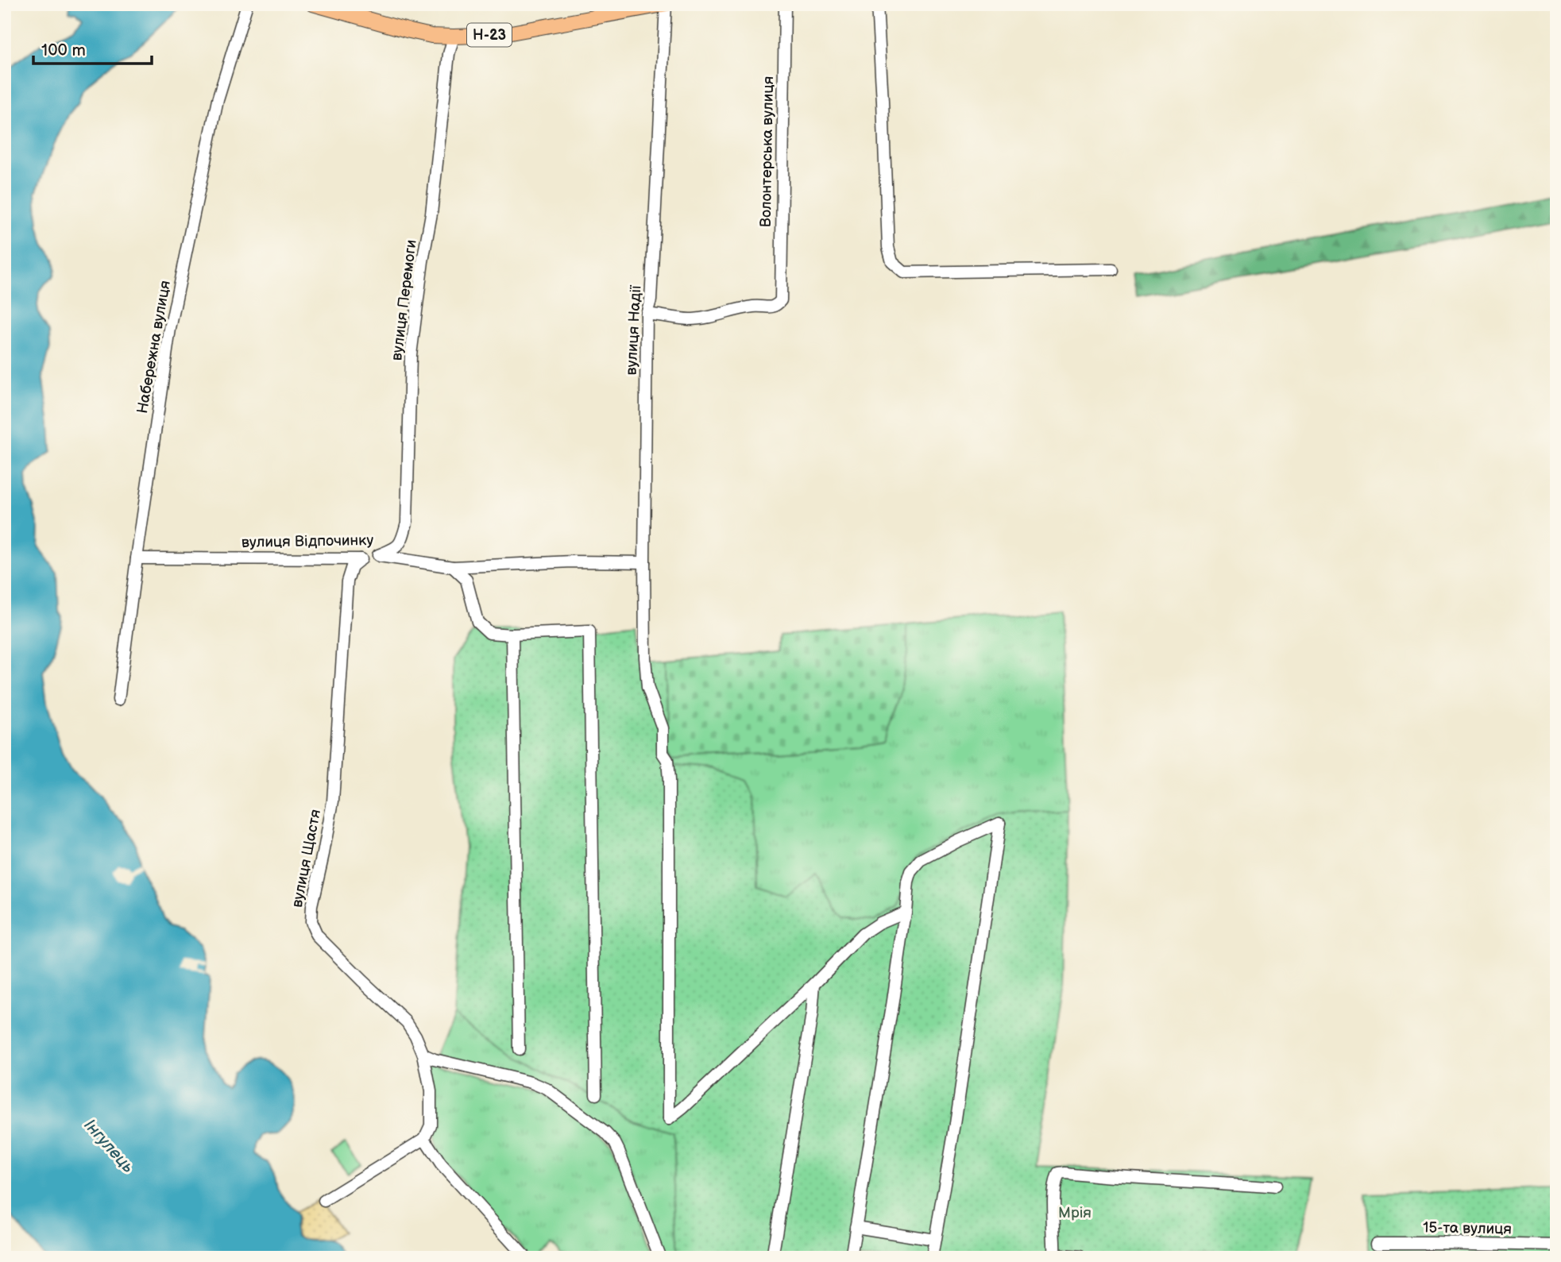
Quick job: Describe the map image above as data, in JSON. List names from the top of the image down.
{
  "streets": {
    "main road": ["Н-23"],
    "street": [
      "Волонтерська вулиця",
      "вулиця Перемоги",
      "вулиця Надії",
      "Набережна вулиця",
      "вулиця Відпочинку",
      "вулиця Щастя",
      "15-та вулиця"
    ]
  },
  "crossings": [
    ["Н-23", "вулиця Перемоги"],
    ["Н-23", "вулиця Надії"],
    ["Волонтерська вулиця", "вулиця Надії"],
    ["вулиця Перемоги", "вулиця Відпочинку"],
    ["вулиця Надії", "вулиця Відпочинку"],
    ["Набережна вулиця", "вулиця Відпочинку"],
    ["вулиця Відпочинку", "вулиця Щастя"]
  ],
  "water": ["Інгулець"],
  "parks": ["Мрія"],
  "scale_bar": "100 m"
}
